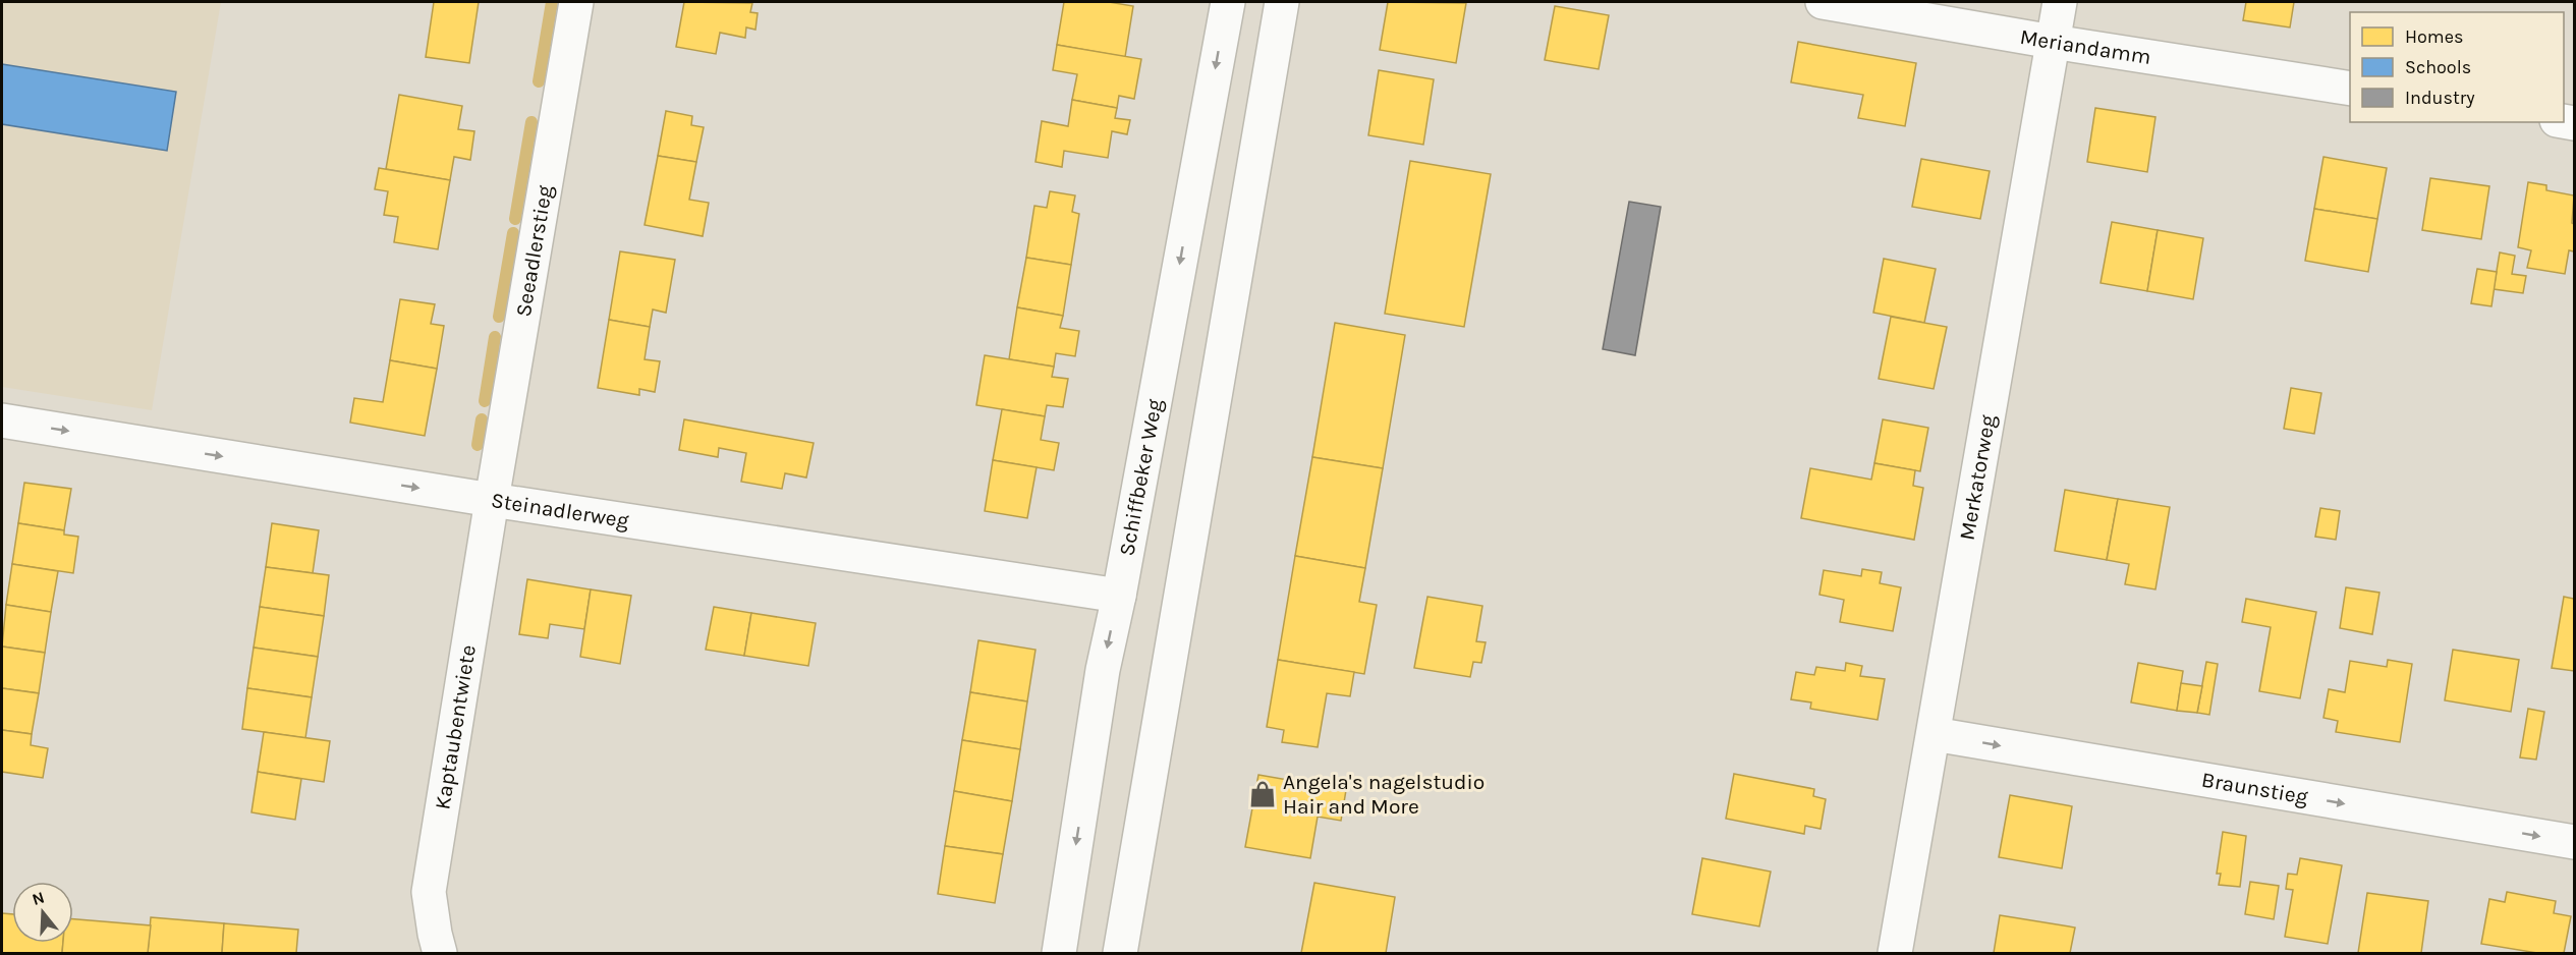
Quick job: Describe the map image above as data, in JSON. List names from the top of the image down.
{
  "streets": {
    "street": [
      "Meriandamm",
      "Seeadlerstieg",
      "Schiffbeker Weg",
      "Merkatorweg",
      "Steinadlerweg",
      "Kaptaubentwiete",
      "Braunstieg"
    ]
  },
  "crossings": [
    ["Meriandamm", "Merkatorweg"],
    ["Seeadlerstieg", "Steinadlerweg"],
    ["Seeadlerstieg", "Kaptaubentwiete"],
    ["Schiffbeker Weg", "Steinadlerweg"],
    ["Merkatorweg", "Braunstieg"],
    ["Steinadlerweg", "Kaptaubentwiete"]
  ],
  "one_way": ["Steinadlerweg", "Braunstieg"],
  "places": {
    "shop": ["Angela's nagelstudio Hair and More"]
  },
  "legend": ["Homes", "Schools", "Industry"],
  "north": "top"
}
